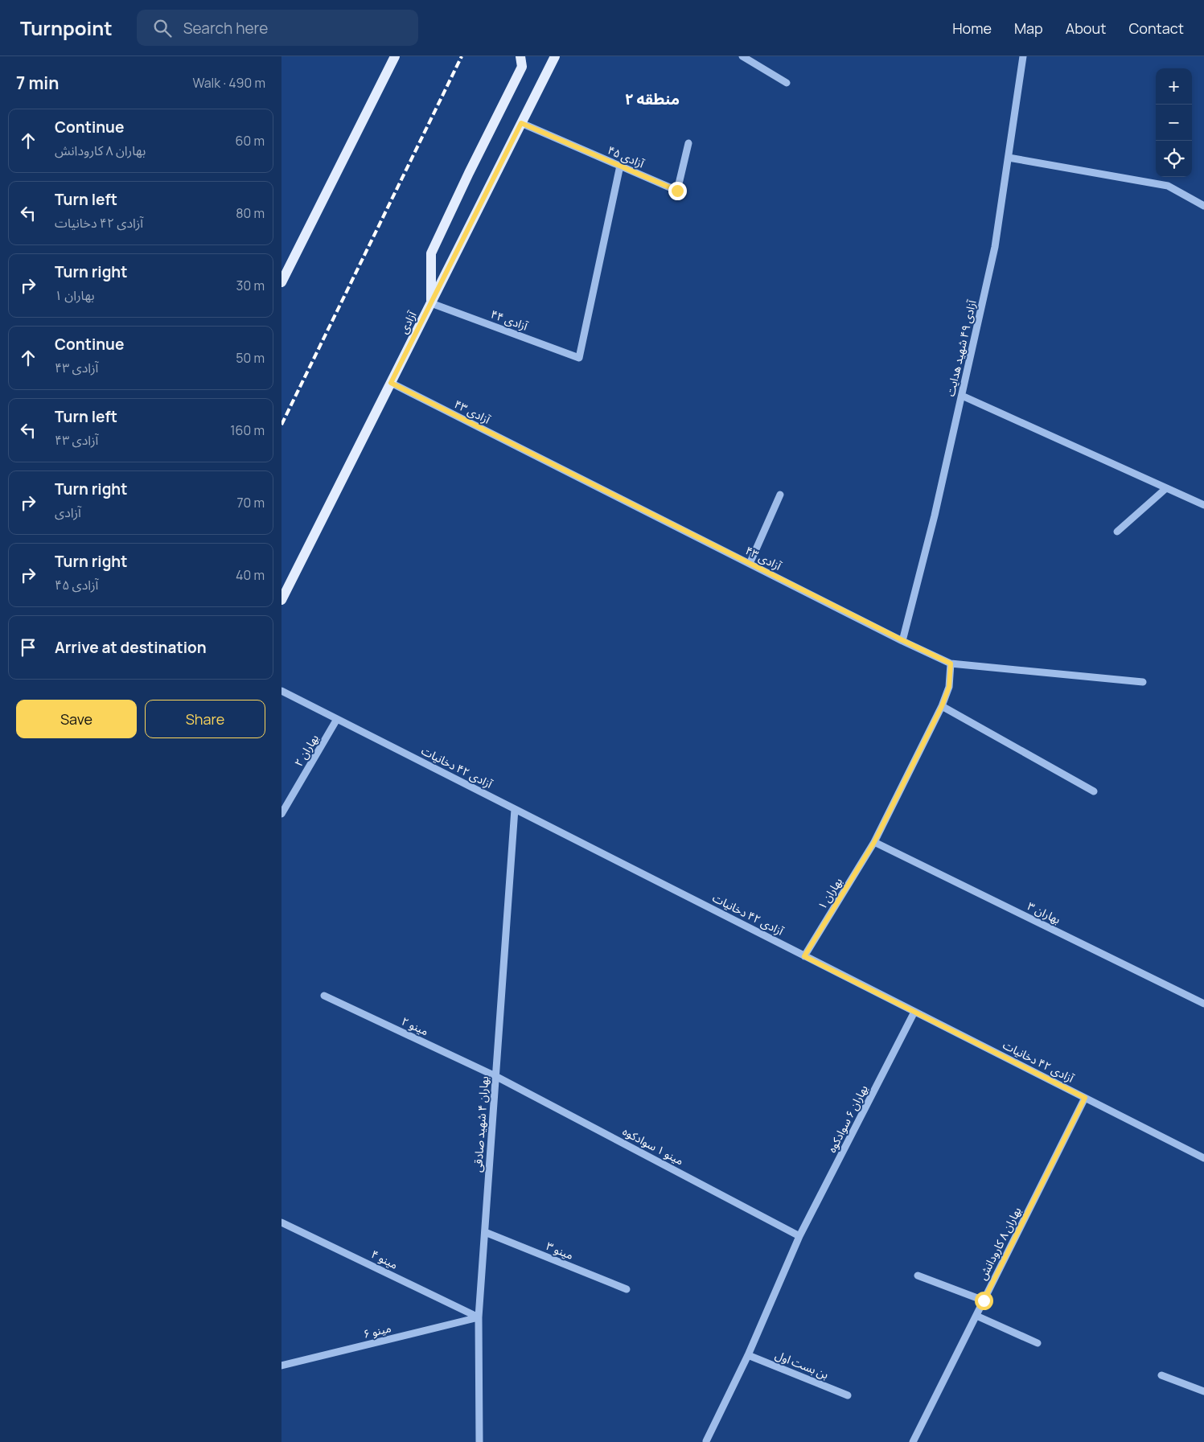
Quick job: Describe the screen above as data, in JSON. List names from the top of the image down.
{
  "streets": {
    "main road": ["آزادی"],
    "street": [
      "آزادی ۴۵",
      "آزادی ۴۴",
      "آزادی ۴۹ شهید هدایت",
      "آزادی ۴۳",
      "بهاران ۲",
      "آزادی ۴۲ دخانیات",
      "بهاران ۱",
      "بهاران ۳",
      "مینو ۲",
      "بهاران ۶ سوادکوه",
      "بهاران ۴ شهید صادقی",
      "مینو ۱ سوادکوه",
      "بهاران ۸ کارودانش",
      "مینو ۳",
      "مینو ۴",
      "مینو ۶",
      "بن بست اول"
    ]
  },
  "crossings": [
    ["آزادی ۴۵", "آزادی ۴۴"],
    ["آزادی ۴۵", "آزادی"],
    ["آزادی ۴۴", "آزادی"],
    ["آزادی", "آزادی ۴۳"],
    ["آزادی ۴۹ شهید هدایت", "آزادی ۴۳"],
    ["بهاران ۲", "آزادی ۴۲ دخانیات"],
    ["آزادی ۴۲ دخانیات", "بهاران ۱"],
    ["آزادی ۴۲ دخانیات", "بهاران ۶ سوادکوه"],
    ["آزادی ۴۲ دخانیات", "بهاران ۴ شهید صادقی"],
    ["آزادی ۴۲ دخانیات", "بهاران ۸ کارودانش"],
    ["بهاران ۱", "بهاران ۳"],
    ["مینو ۲", "بهاران ۴ شهید صادقی"],
    ["مینو ۲", "مینو ۱ سوادکوه"],
    ["بهاران ۶ سوادکوه", "مینو ۱ سوادکوه"],
    ["بهاران ۶ سوادکوه", "بن بست اول"],
    ["بهاران ۴ شهید صادقی", "مینو ۱ سوادکوه"],
    ["بهاران ۴ شهید صادقی", "مینو ۳"],
    ["بهاران ۴ شهید صادقی", "مینو ۴"],
    ["بهاران ۴ شهید صادقی", "مینو ۶"],
    ["مینو ۴", "مینو ۶"]
  ],
  "districts": ["منطقه ۲"],
  "page": {
    "header": "Turnpoint",
    "search": "Search here",
    "nav": [
      "Home",
      "Map",
      "About",
      "Contact"
    ],
    "heading": ["7 min", "Walk · 490 m"],
    "map_buttons": ["+", "−"],
    "list": [
      ["Continue", "بهاران ۸ کارودانش", "60 m"],
      ["Turn left", "آزادی ۴۲ دخانیات", "80 m"],
      ["Turn right", "بهاران ۱", "30 m"],
      ["Continue", "آزادی ۴۳", "50 m"],
      ["Turn left", "آزادی ۴۳", "160 m"],
      ["Turn right", "آزادی", "70 m"],
      ["Turn right", "آزادی ۴۵", "40 m"],
      "Arrive at destination"
    ],
    "buttons": ["Save", "Share"]
  }
}
